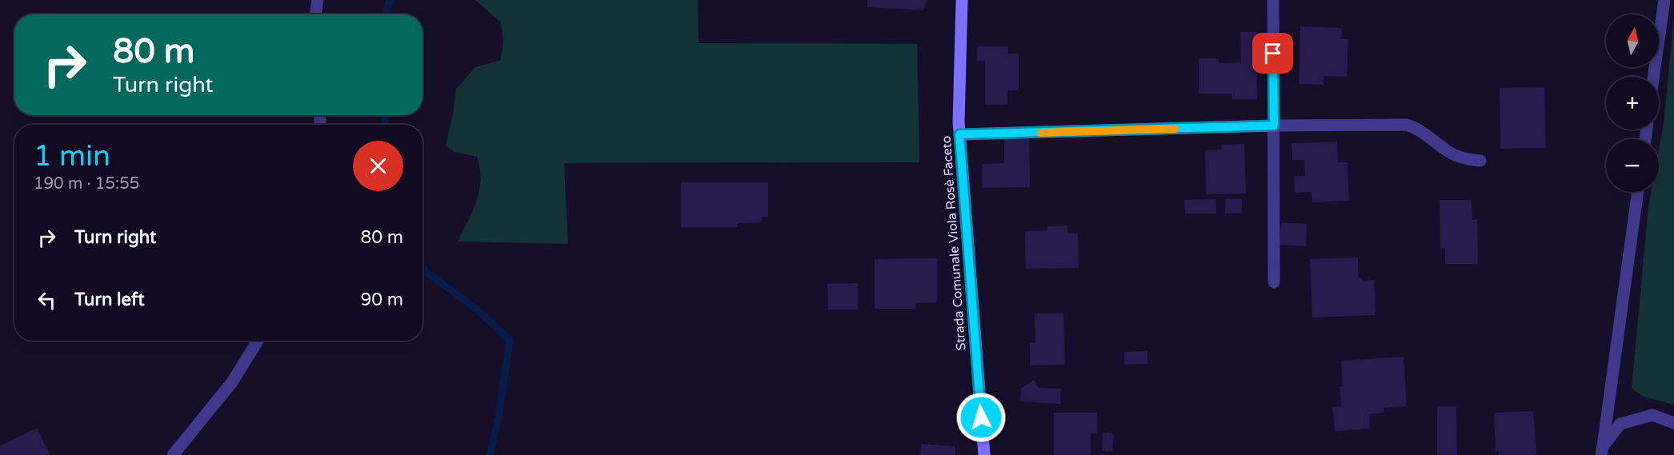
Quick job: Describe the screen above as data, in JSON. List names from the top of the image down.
{
  "streets": {
    "street": ["Strada Comunale Viola Rosè Faceto"]
  },
  "north": "top",
  "page": {
    "map_buttons": ["+", "−"],
    "turn": ["80 m", "Turn right"],
    "heading": ["1 min", "190 m · 15:55"],
    "list": [
      {
        "name": "Turn right",
        "value": "80 m"
      },
      {
        "name": "Turn left",
        "value": "90 m"
      }
    ]
  }
}
